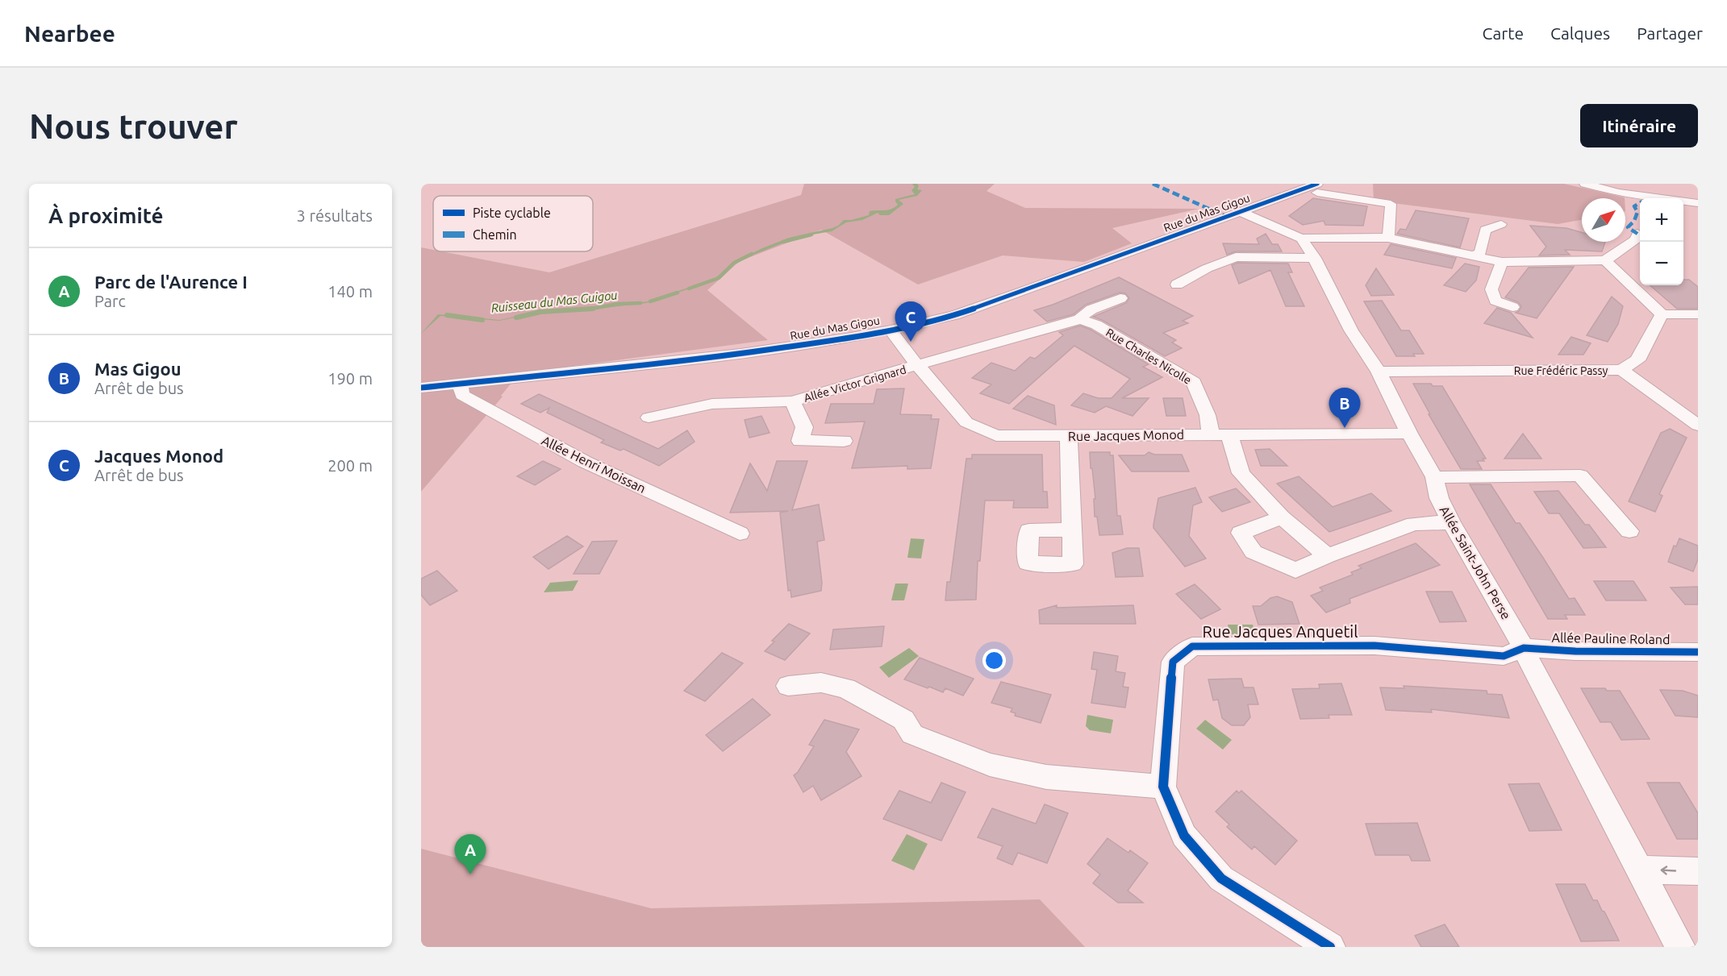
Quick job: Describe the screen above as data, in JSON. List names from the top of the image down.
{
  "streets": {
    "street": [
      "Rue du Mas Gigou",
      "Rue Charles Nicolle",
      "Rue Frédéric Passy",
      "Allée Victor Grignard",
      "Rue Jacques Monod",
      "Allée Henri Moissan",
      "Allée Saint-John Perse",
      "Rue Jacques Anquetil",
      "Allée Pauline Roland"
    ]
  },
  "crossings": [
    ["Rue du Mas Gigou", "Rue Jacques Monod"],
    ["Rue du Mas Gigou", "Allée Henri Moissan"],
    ["Rue du Mas Gigou", "Allée Saint-John Perse"],
    ["Rue Charles Nicolle", "Rue Jacques Monod"],
    ["Rue Frédéric Passy", "Allée Saint-John Perse"],
    ["Allée Victor Grignard", "Rue Jacques Monod"],
    ["Rue Jacques Monod", "Allée Saint-John Perse"],
    ["Allée Saint-John Perse", "Rue Jacques Anquetil"],
    ["Allée Saint-John Perse", "Allée Pauline Roland"],
    ["Rue Jacques Anquetil", "Allée Pauline Roland"]
  ],
  "water": ["Ruisseau du Mas Guigou"],
  "legend": ["Piste cyclable", "Chemin"],
  "north": "top right",
  "page": {
    "header": "Nearbee",
    "nav": ["Carte", "Calques", "Partager"],
    "buttons": "Itinéraire",
    "title": "Nous trouver",
    "heading": ["À proximité", "3 résultats"],
    "map_buttons": ["+", "−"],
    "list": [
      {
        "mark": "A",
        "name": "Parc de l'Aurence I",
        "note": "Parc",
        "value": "140 m"
      },
      {
        "mark": "B",
        "name": "Mas Gigou",
        "note": "Arrêt de bus",
        "value": "190 m"
      },
      {
        "mark": "C",
        "name": "Jacques Monod",
        "note": "Arrêt de bus",
        "value": "200 m"
      }
    ],
    "pins": ["C", "B", "A"]
  }
}
